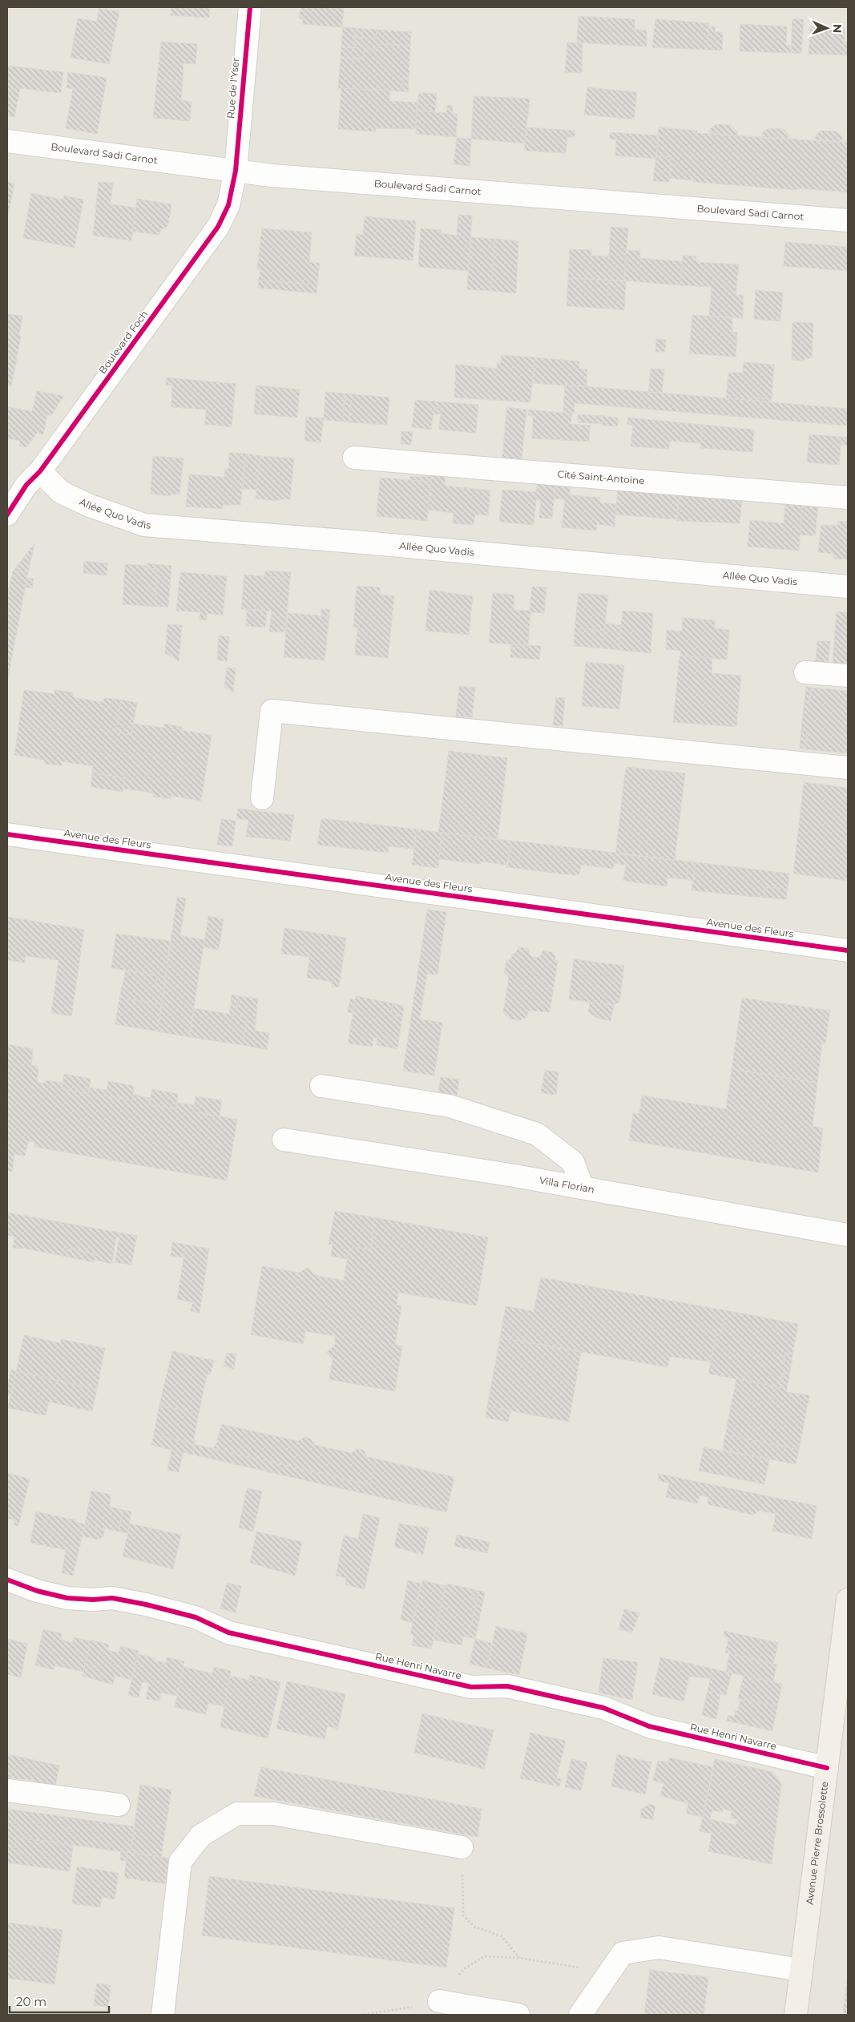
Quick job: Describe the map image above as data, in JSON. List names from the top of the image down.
{
  "streets": {
    "main road": ["Avenue Pierre Brossolette"],
    "street": [
      "Rue de l'Yser",
      "Boulevard Sadi Carnot",
      "Boulevard Foch",
      "Cité Saint-Antoine",
      "Allée Quo Vadis",
      "Avenue des Fleurs",
      "Villa Florian",
      "Rue Henri Navarre"
    ]
  },
  "crossings": [
    ["Rue de l'Yser", "Boulevard Sadi Carnot"],
    ["Rue de l'Yser", "Boulevard Foch"],
    ["Boulevard Sadi Carnot", "Boulevard Foch"],
    ["Boulevard Foch", "Allée Quo Vadis"],
    ["Rue Henri Navarre", "Avenue Pierre Brossolette"]
  ],
  "scale_bar": "20 m",
  "north": "right"
}
